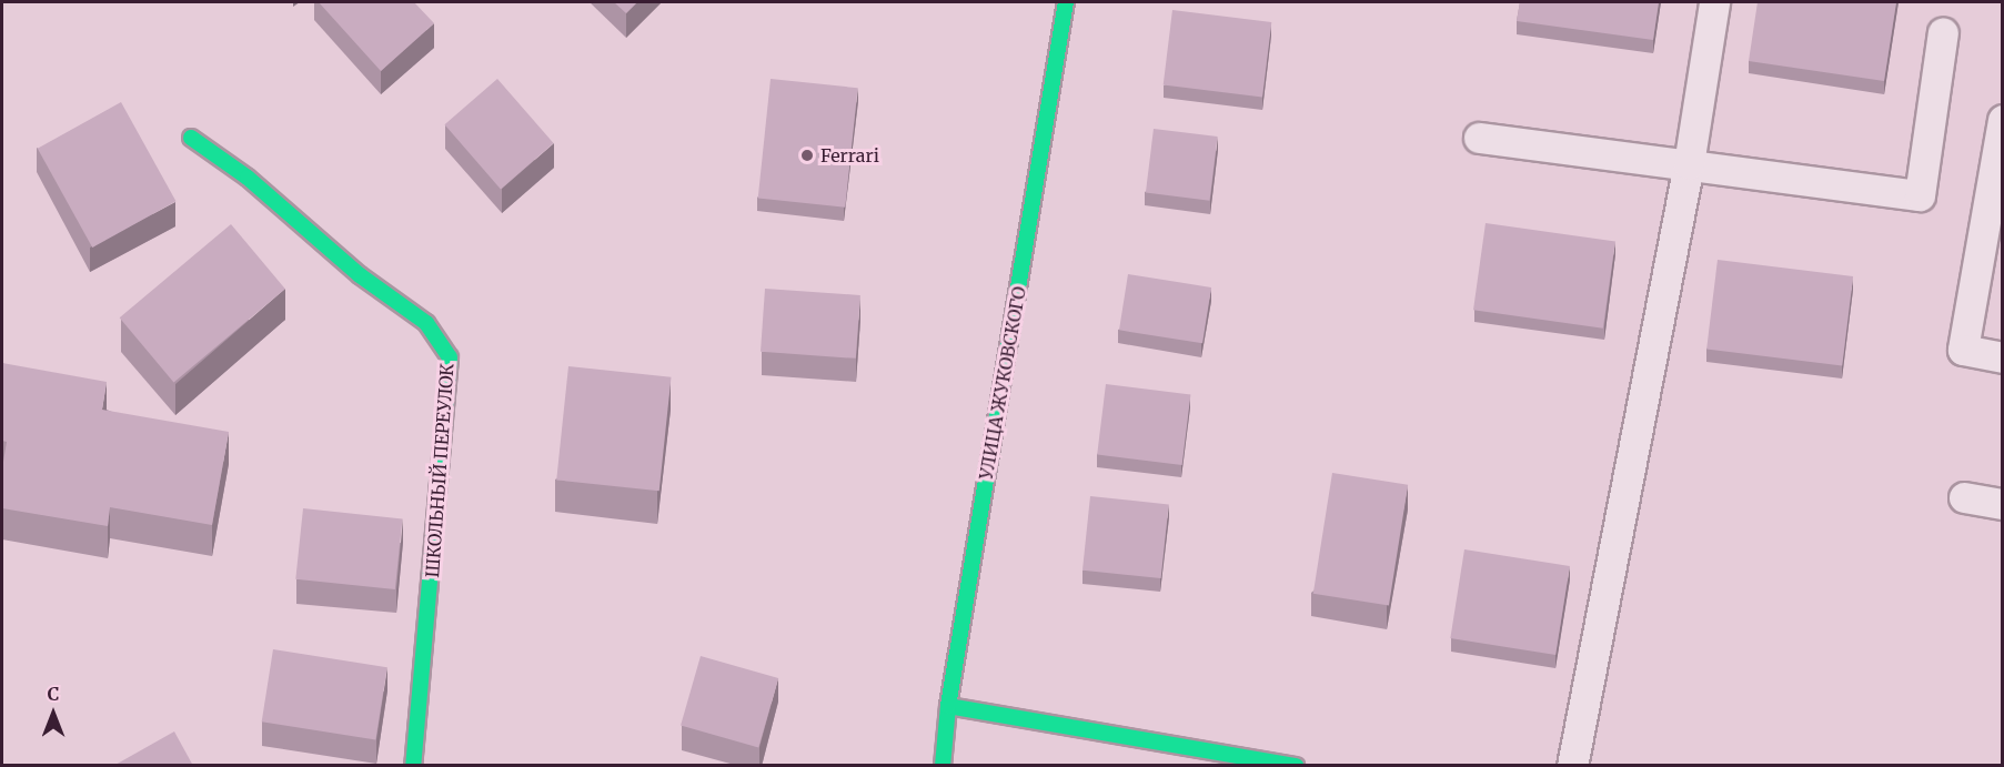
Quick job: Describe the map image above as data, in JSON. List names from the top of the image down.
{
  "streets": {
    "street": ["УЛИЦА ЖУКОВСКОГО", "ШКОЛЬНЫЙ ПЕРЕУЛОК"]
  },
  "places": ["Ferrari"],
  "north": "top"
}
